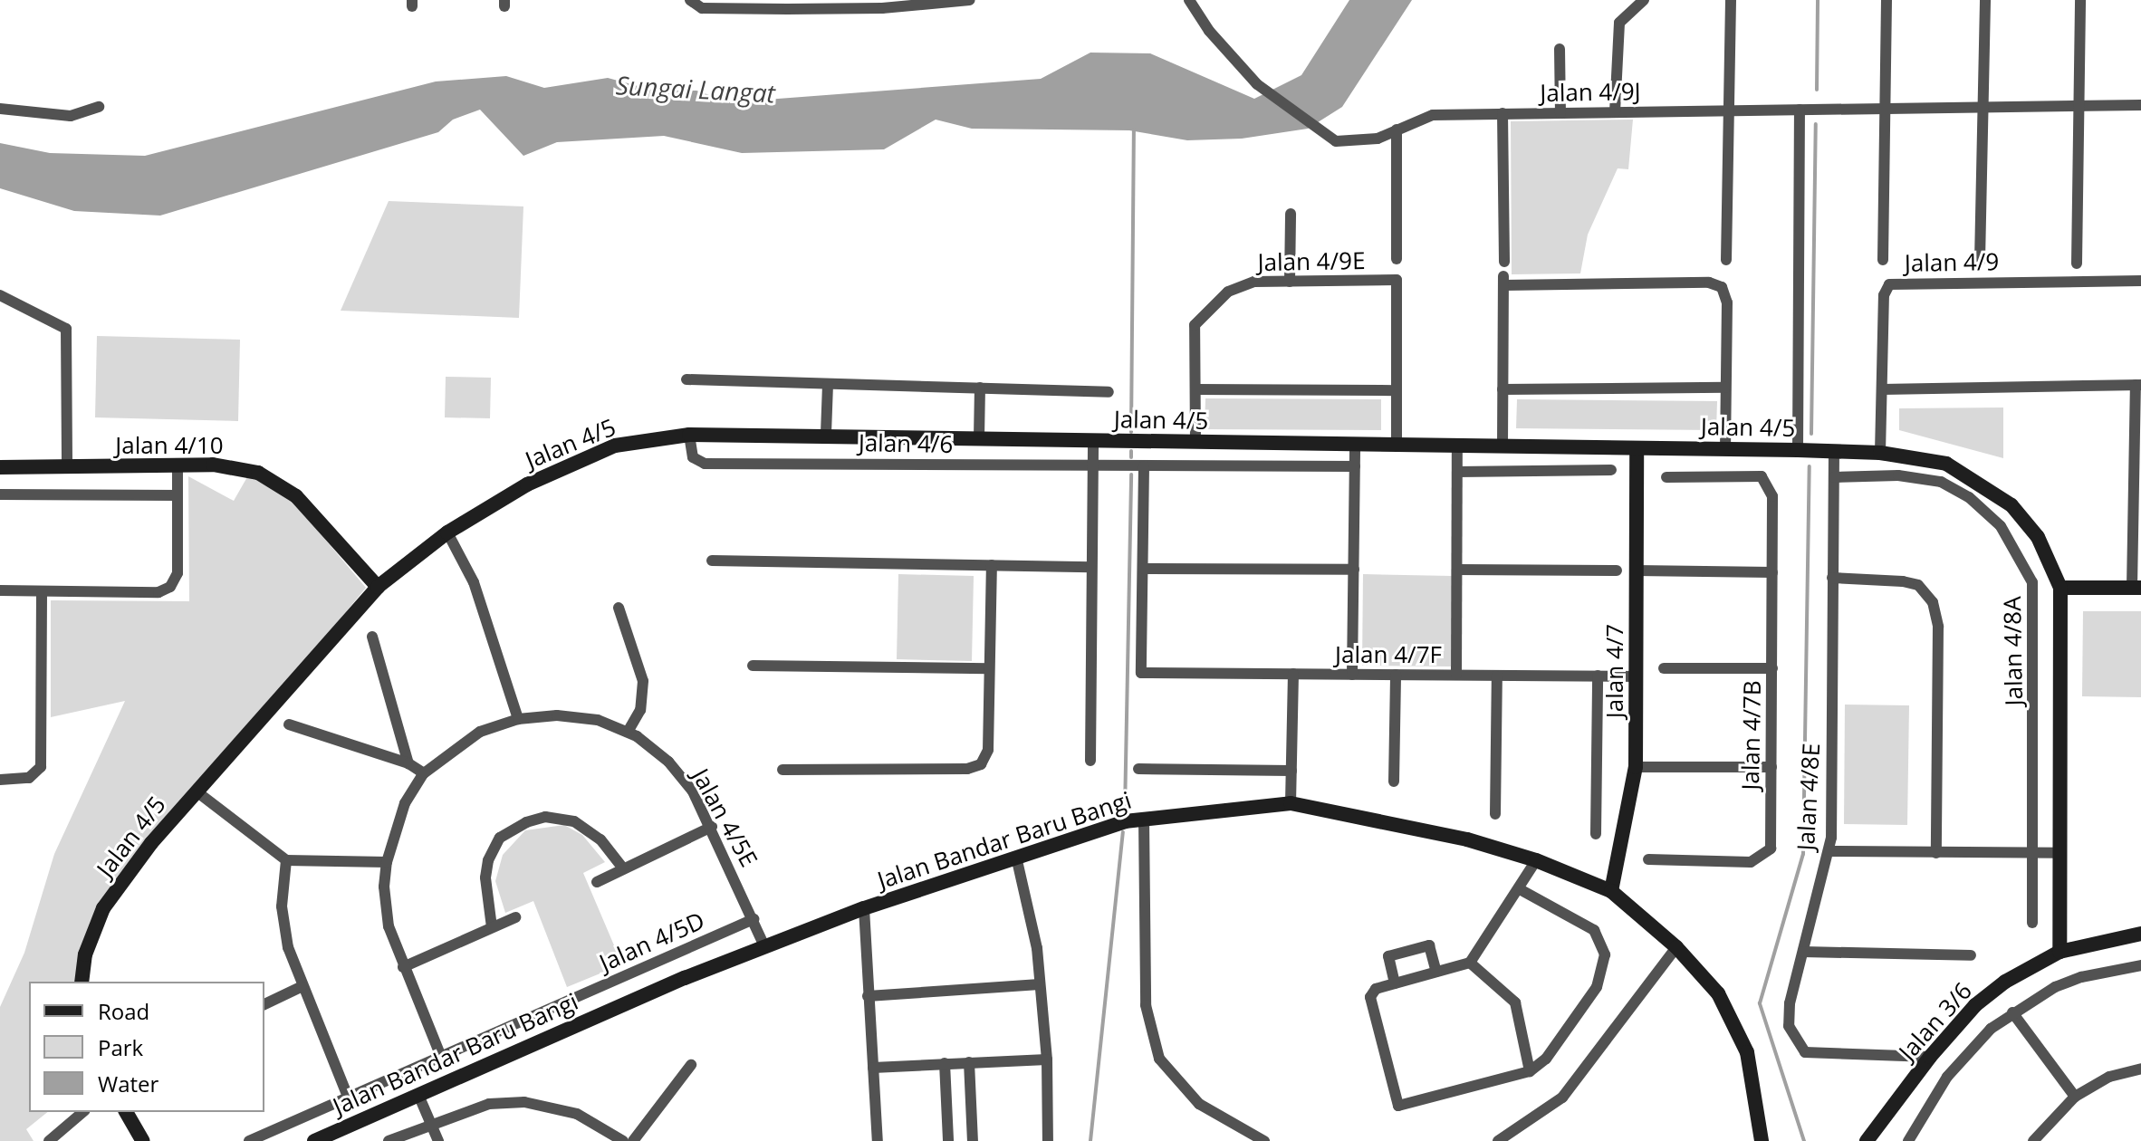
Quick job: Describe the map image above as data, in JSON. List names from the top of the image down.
{
  "streets": {
    "street": [
      "Jalan 4/9J",
      "Jalan 4/9E",
      "Jalan 4/9",
      "Jalan 4/5",
      "Jalan 4/6",
      "Jalan 4/10",
      "Jalan 4/8A",
      "Jalan 4/7F",
      "Jalan 4/7",
      "Jalan 4/7B",
      "Jalan 4/8E",
      "Jalan 4/5E",
      "Jalan Bandar Baru Bangi",
      "Jalan 4/5D",
      "Jalan 3/6"
    ]
  },
  "crossings": [
    ["Jalan 4/9E", "Jalan 4/5"],
    ["Jalan 4/9", "Jalan 4/5"],
    ["Jalan 4/5", "Jalan 4/6"],
    ["Jalan 4/5", "Jalan 4/10"],
    ["Jalan 4/5", "Jalan 4/7"],
    ["Jalan 4/5", "Jalan 4/8E"],
    ["Jalan 4/5", "Jalan 3/6"],
    ["Jalan 4/8A", "Jalan 4/8E"],
    ["Jalan 4/7F", "Jalan 4/7"],
    ["Jalan 4/7", "Jalan Bandar Baru Bangi"],
    ["Jalan 4/8E", "Jalan 3/6"],
    ["Jalan 4/5E", "Jalan Bandar Baru Bangi"],
    ["Jalan 4/5E", "Jalan 4/5D"]
  ],
  "water": ["Sungai Langat"],
  "legend": ["Road", "Park", "Water"]
}
